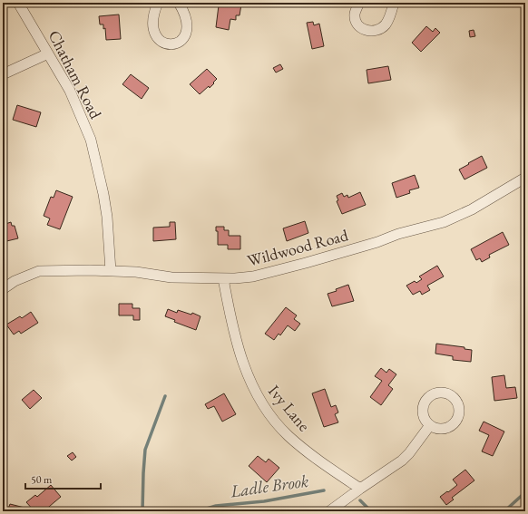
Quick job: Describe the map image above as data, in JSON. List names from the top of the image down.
{
  "streets": {
    "street": ["Chatham Road", "Wildwood Road", "Ivy Lane"]
  },
  "crossings": [
    ["Chatham Road", "Wildwood Road"],
    ["Wildwood Road", "Ivy Lane"]
  ],
  "water": ["Ladle Brook"],
  "scale_bar": "50 m"
}
